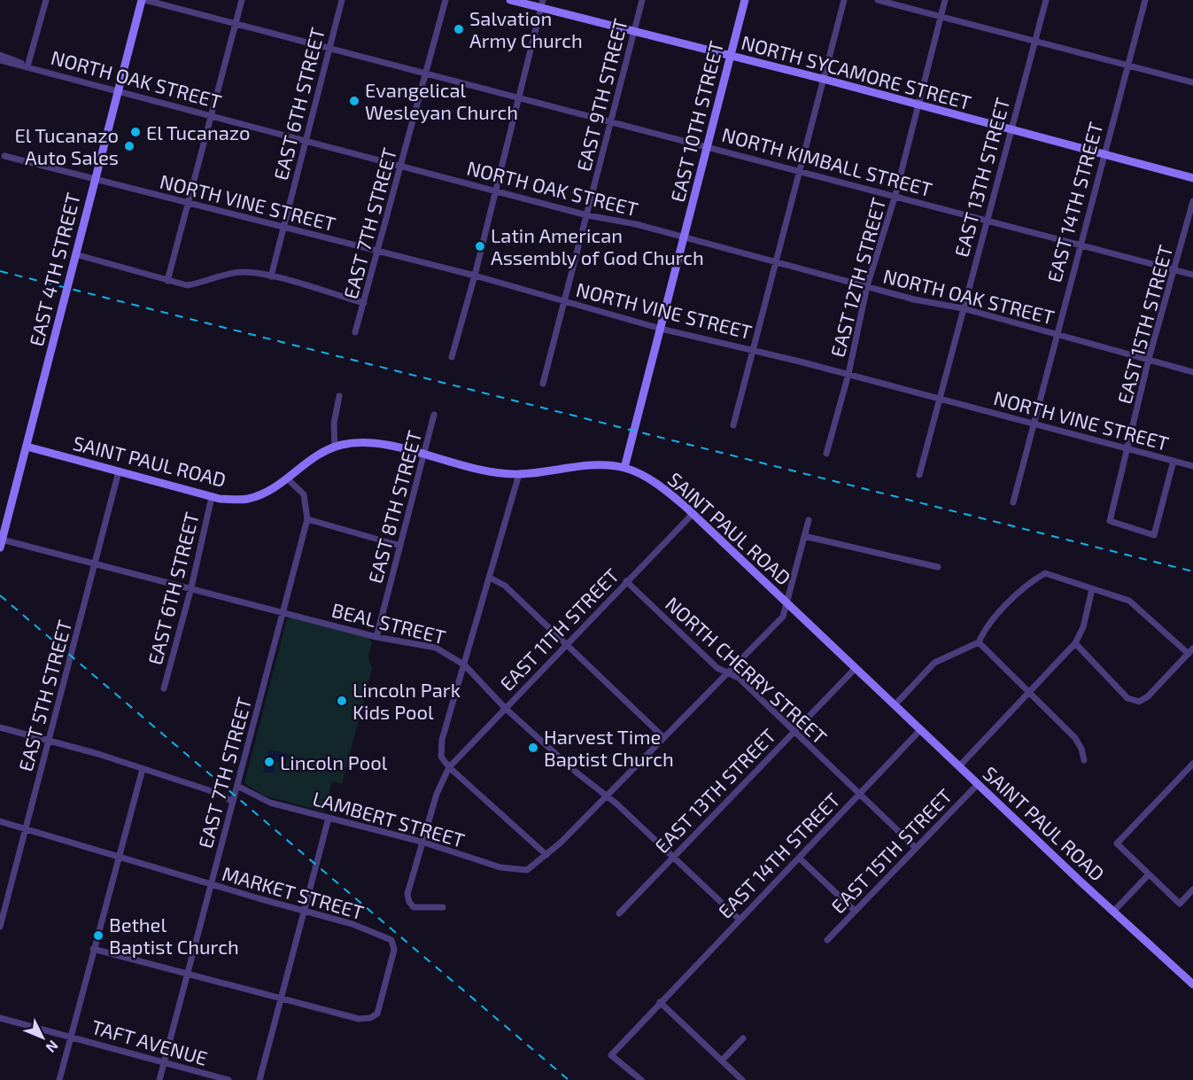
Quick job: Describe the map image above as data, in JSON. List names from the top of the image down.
{
  "streets": {
    "main road": [
      "NORTH SYCAMORE STREET",
      "EAST 10TH STREET",
      "EAST 4TH STREET",
      "SAINT PAUL ROAD"
    ],
    "street": [
      "NORTH OAK STREET",
      "EAST 9TH STREET",
      "EAST 6TH STREET",
      "NORTH KIMBALL STREET",
      "EAST 13TH STREET",
      "NORTH VINE STREET",
      "EAST 14TH STREET",
      "EAST 7TH STREET",
      "EAST 12TH STREET",
      "EAST 15TH STREET",
      "EAST 8TH STREET",
      "BEAL STREET",
      "EAST 11TH STREET",
      "NORTH CHERRY STREET",
      "EAST 5TH STREET",
      "LAMBERT STREET",
      "MARKET STREET",
      "TAFT AVENUE"
    ]
  },
  "crossings": [
    ["NORTH SYCAMORE STREET", "EAST 9TH STREET"],
    ["NORTH SYCAMORE STREET", "EAST 10TH STREET"],
    ["NORTH SYCAMORE STREET", "EAST 13TH STREET"],
    ["NORTH SYCAMORE STREET", "EAST 14TH STREET"],
    ["NORTH SYCAMORE STREET", "EAST 12TH STREET"],
    ["NORTH OAK STREET", "EAST 9TH STREET"],
    ["NORTH OAK STREET", "EAST 6TH STREET"],
    ["NORTH OAK STREET", "EAST 10TH STREET"],
    ["NORTH OAK STREET", "EAST 13TH STREET"],
    ["NORTH OAK STREET", "EAST 14TH STREET"],
    ["NORTH OAK STREET", "EAST 7TH STREET"],
    ["NORTH OAK STREET", "EAST 4TH STREET"],
    ["NORTH OAK STREET", "EAST 12TH STREET"],
    ["NORTH OAK STREET", "EAST 15TH STREET"],
    ["EAST 9TH STREET", "NORTH KIMBALL STREET"],
    ["EAST 9TH STREET", "NORTH VINE STREET"],
    ["EAST 6TH STREET", "NORTH KIMBALL STREET"],
    ["EAST 6TH STREET", "NORTH VINE STREET"],
    ["EAST 6TH STREET", "SAINT PAUL ROAD"],
    ["EAST 6TH STREET", "BEAL STREET"],
    ["EAST 10TH STREET", "NORTH KIMBALL STREET"],
    ["EAST 10TH STREET", "NORTH VINE STREET"],
    ["EAST 10TH STREET", "SAINT PAUL ROAD"],
    ["NORTH KIMBALL STREET", "EAST 13TH STREET"],
    ["NORTH KIMBALL STREET", "EAST 14TH STREET"],
    ["NORTH KIMBALL STREET", "EAST 7TH STREET"],
    ["NORTH KIMBALL STREET", "EAST 4TH STREET"],
    ["NORTH KIMBALL STREET", "EAST 12TH STREET"],
    ["NORTH KIMBALL STREET", "EAST 15TH STREET"],
    ["EAST 13TH STREET", "NORTH VINE STREET"],
    ["EAST 13TH STREET", "SAINT PAUL ROAD"],
    ["EAST 13TH STREET", "BEAL STREET"],
    ["EAST 13TH STREET", "NORTH CHERRY STREET"],
    ["NORTH VINE STREET", "EAST 14TH STREET"],
    ["NORTH VINE STREET", "EAST 7TH STREET"],
    ["NORTH VINE STREET", "EAST 4TH STREET"],
    ["NORTH VINE STREET", "EAST 12TH STREET"],
    ["NORTH VINE STREET", "EAST 15TH STREET"],
    ["EAST 14TH STREET", "SAINT PAUL ROAD"],
    ["EAST 14TH STREET", "BEAL STREET"],
    ["EAST 14TH STREET", "NORTH CHERRY STREET"],
    ["EAST 7TH STREET", "SAINT PAUL ROAD"],
    ["EAST 7TH STREET", "BEAL STREET"],
    ["EAST 7TH STREET", "LAMBERT STREET"],
    ["EAST 7TH STREET", "MARKET STREET"],
    ["EAST 7TH STREET", "TAFT AVENUE"],
    ["EAST 4TH STREET", "SAINT PAUL ROAD"],
    ["EAST 4TH STREET", "BEAL STREET"],
    ["EAST 15TH STREET", "SAINT PAUL ROAD"],
    ["EAST 15TH STREET", "NORTH CHERRY STREET"],
    ["SAINT PAUL ROAD", "EAST 8TH STREET"],
    ["SAINT PAUL ROAD", "EAST 11TH STREET"],
    ["SAINT PAUL ROAD", "EAST 5TH STREET"],
    ["EAST 8TH STREET", "BEAL STREET"],
    ["BEAL STREET", "EAST 11TH STREET"],
    ["BEAL STREET", "EAST 5TH STREET"],
    ["EAST 11TH STREET", "NORTH CHERRY STREET"],
    ["EAST 5TH STREET", "MARKET STREET"]
  ],
  "places": [
    "Salvation Army Church",
    "Evangelical Wesleyan Church",
    "El Tucanazo",
    "El Tucanazo Auto Sales",
    "Latin American Assembly of God Church",
    "Lincoln Park Kids Pool",
    "Harvest Time Baptist Church",
    "Lincoln Pool",
    "Bethel Baptist Church"
  ],
  "north": "bottom right"
}
